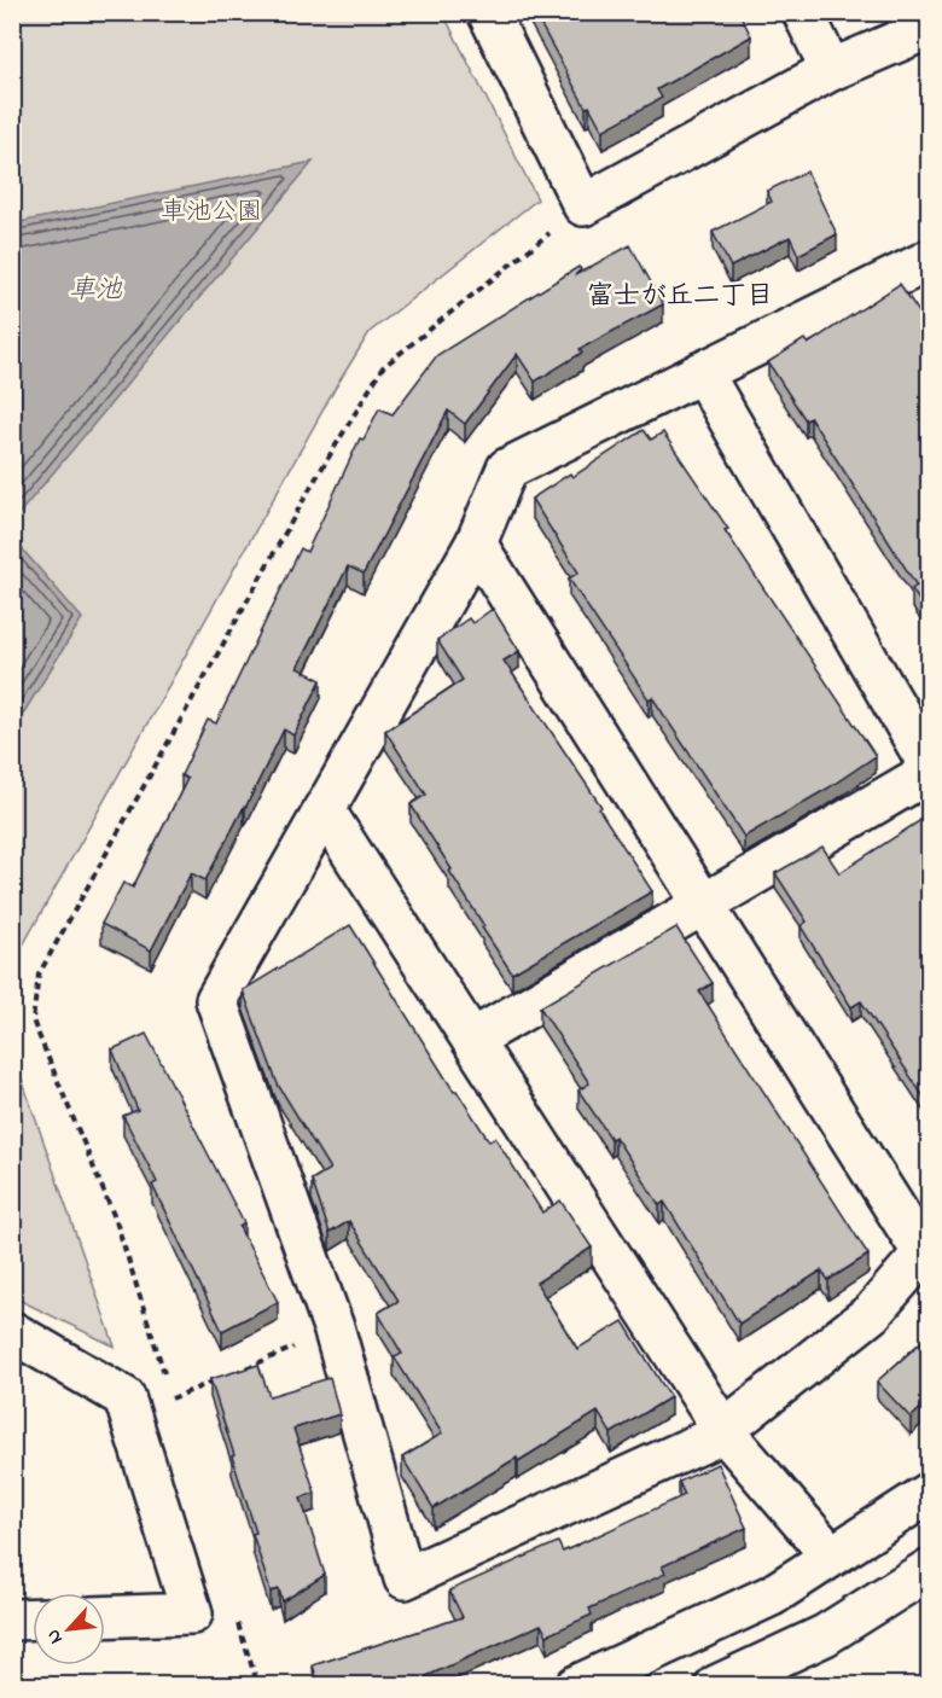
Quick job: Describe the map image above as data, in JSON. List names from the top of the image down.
{
  "districts": ["富士が丘二丁目"],
  "water": ["車池"],
  "parks": ["車池公園"],
  "north": "bottom left"
}
